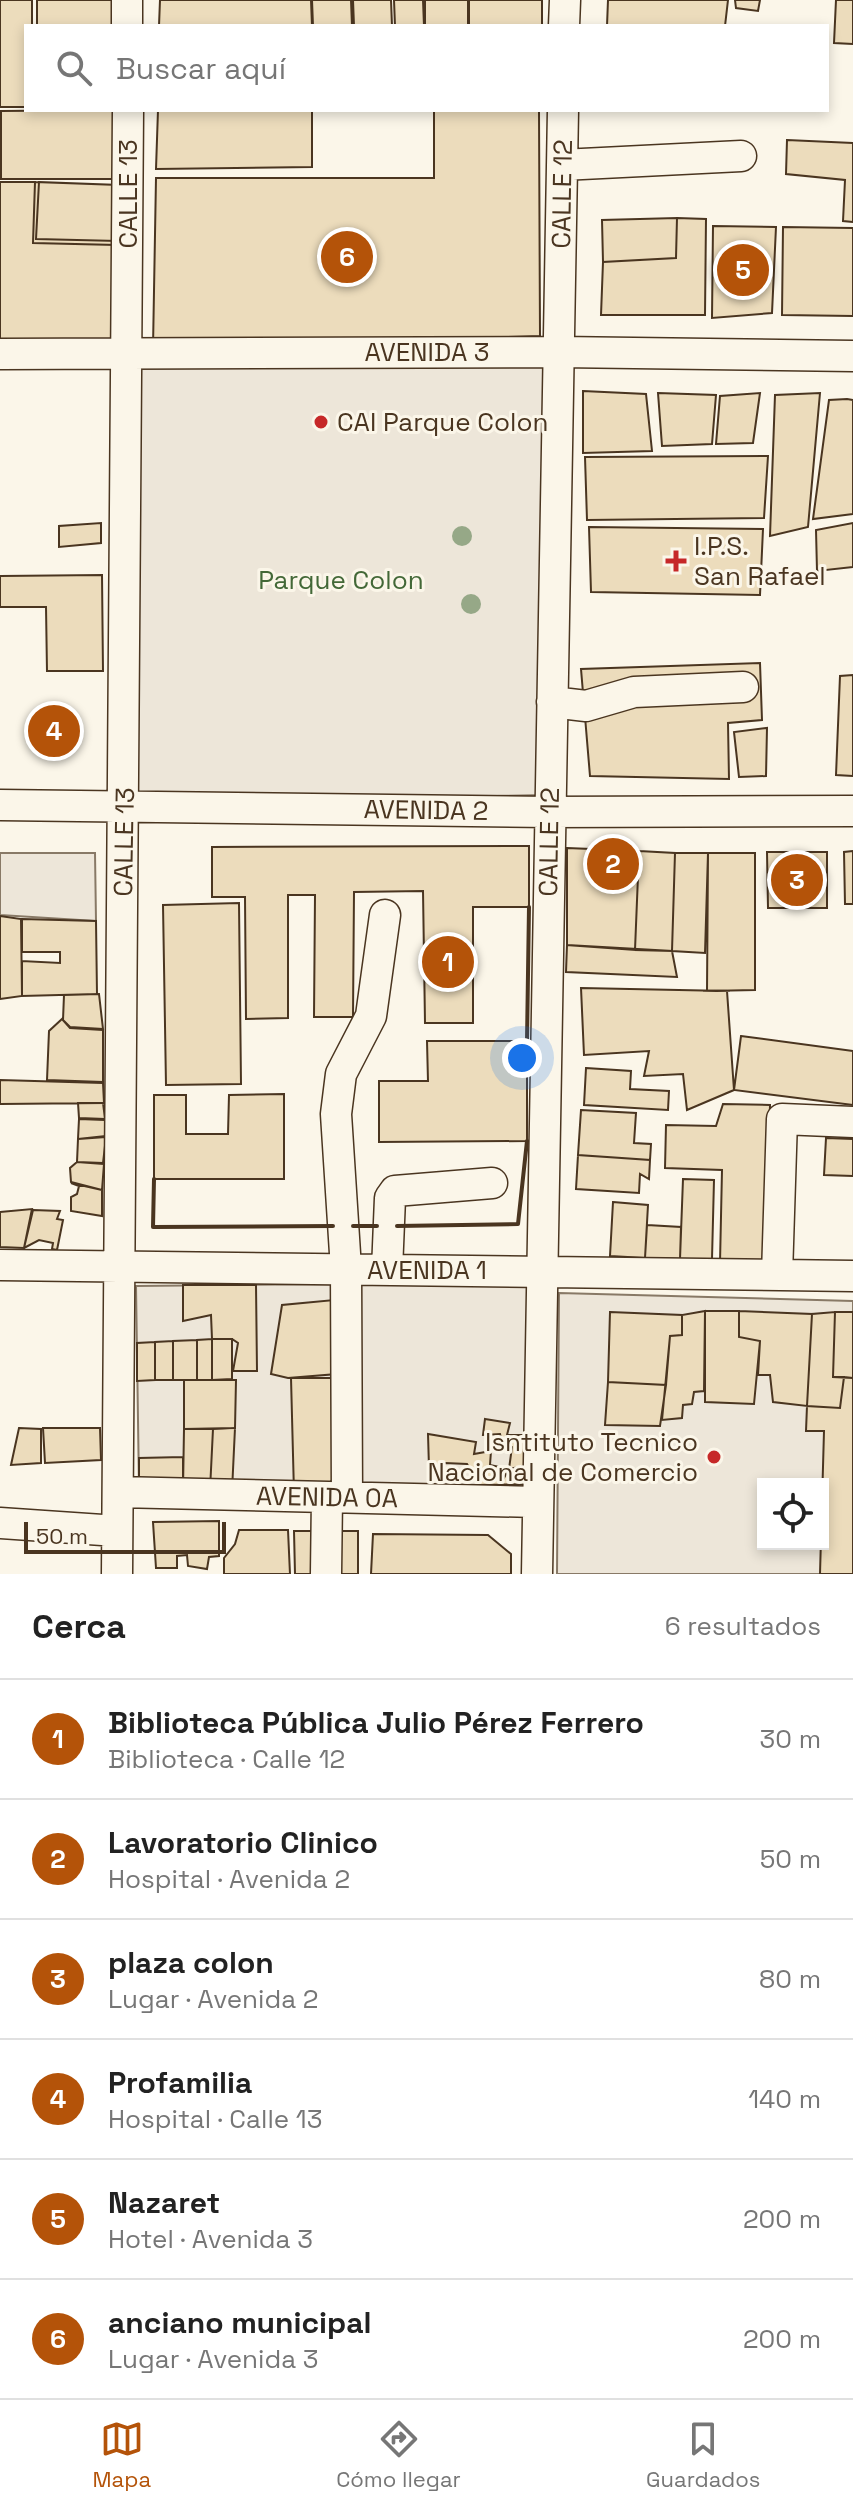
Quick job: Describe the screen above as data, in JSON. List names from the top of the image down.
{
  "streets": {
    "street": [
      "CALLE 13",
      "CALLE 12",
      "AVENIDA 3",
      "AVENIDA 2",
      "AVENIDA 1",
      "AVENIDA 0A"
    ]
  },
  "crossings": [
    ["CALLE 13", "AVENIDA 3"],
    ["CALLE 13", "AVENIDA 2"],
    ["CALLE 13", "AVENIDA 1"],
    ["CALLE 13", "AVENIDA 0A"],
    ["CALLE 12", "AVENIDA 3"],
    ["CALLE 12", "AVENIDA 2"],
    ["CALLE 12", "AVENIDA 1"],
    ["CALLE 12", "AVENIDA 0A"]
  ],
  "parks": ["Parque Colon"],
  "places": {
    "other": ["CAI Parque Colon", "Isntituto Tecnico Nacional de Comercio"],
    "health": ["I.P.S. San Rafael"]
  },
  "scale_bar": "50 m",
  "page": {
    "search": "Buscar aquí",
    "pins": [
      "6",
      "5",
      "4",
      "2",
      "3",
      "1"
    ],
    "scale": "50 m",
    "heading": ["Cerca", "6 resultados"],
    "list": [
      {
        "mark": "1",
        "name": "Biblioteca Pública Julio Pérez Ferrero",
        "note": "Biblioteca · Calle 12",
        "value": "30 m"
      },
      {
        "mark": "2",
        "name": "Lavoratorio Clinico",
        "note": "Hospital · Avenida 2",
        "value": "50 m"
      },
      {
        "mark": "3",
        "name": "plaza colon",
        "note": "Lugar · Avenida 2",
        "value": "80 m"
      },
      {
        "mark": "4",
        "name": "Profamilia",
        "note": "Hospital · Calle 13",
        "value": "140 m"
      },
      {
        "mark": "5",
        "name": "Nazaret",
        "note": "Hotel · Avenida 3",
        "value": "200 m"
      },
      {
        "mark": "6",
        "name": "anciano municipal",
        "note": "Lugar · Avenida 3",
        "value": "200 m"
      }
    ],
    "nav": ["Mapa", "Cómo llegar", "Guardados"]
  }
}
